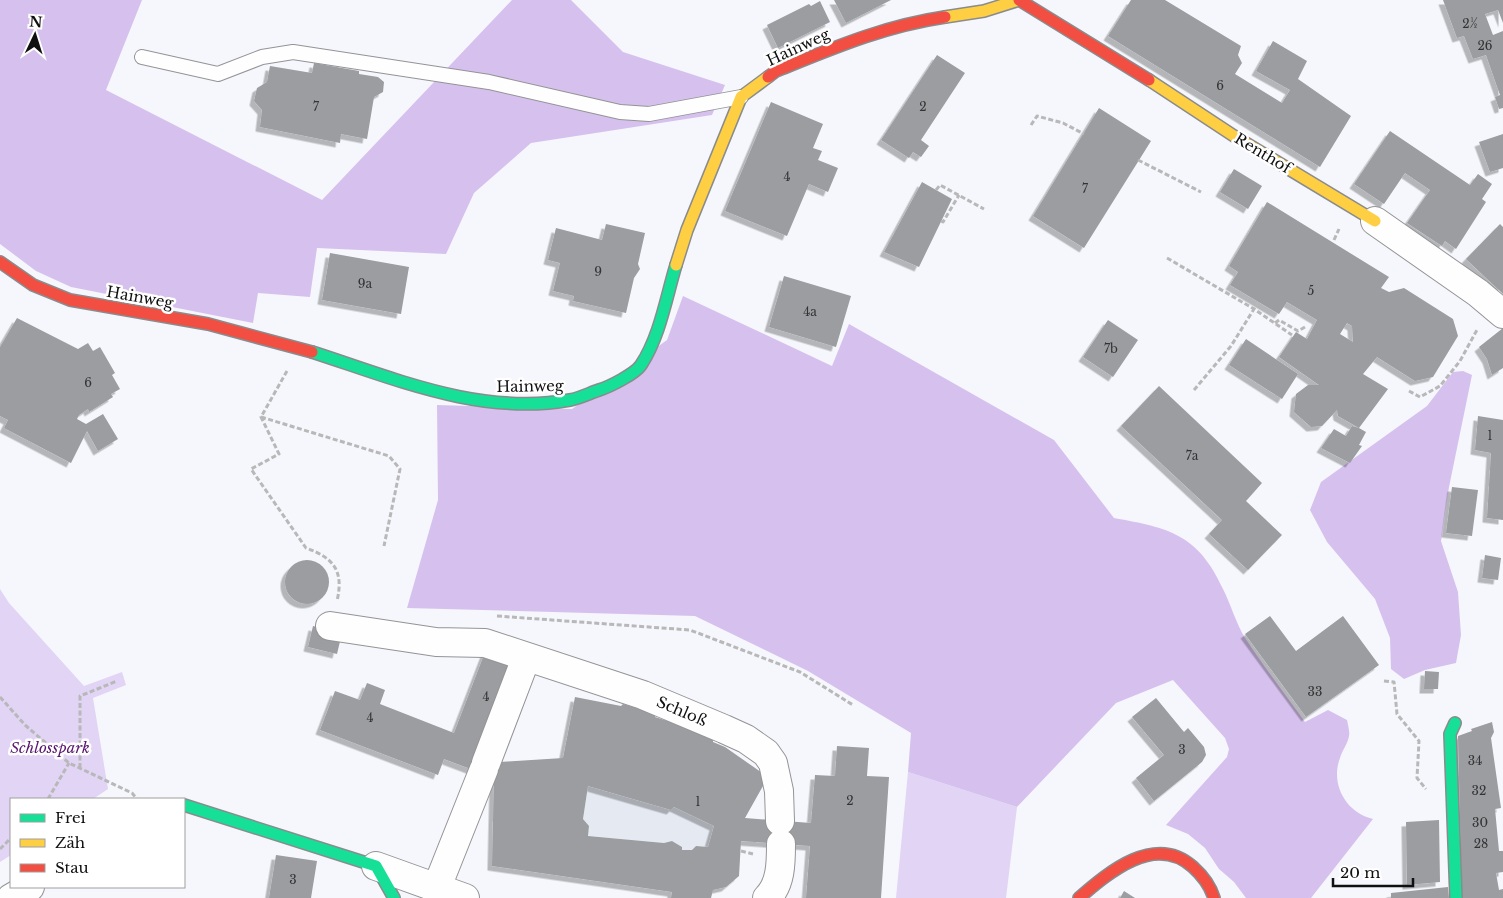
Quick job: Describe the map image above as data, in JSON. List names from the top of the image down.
{
  "streets": {
    "street": ["Hainweg", "Renthof", "Schloß"]
  },
  "crossings": [
    ["Hainweg", "Renthof"]
  ],
  "parks": ["Schlosspark"],
  "house_numbers": [
    "2½",
    "26",
    "6",
    "7",
    "2",
    "4",
    "7",
    "9",
    "9a",
    "5",
    "4a",
    "7b",
    "6",
    "1",
    "7a",
    "33",
    "4",
    "4",
    "3",
    "34",
    "32",
    "2",
    "1",
    "30",
    "28",
    "3"
  ],
  "legend": ["Frei", "Zäh", "Stau"],
  "scale_bar": "20 m",
  "north": "top"
}
